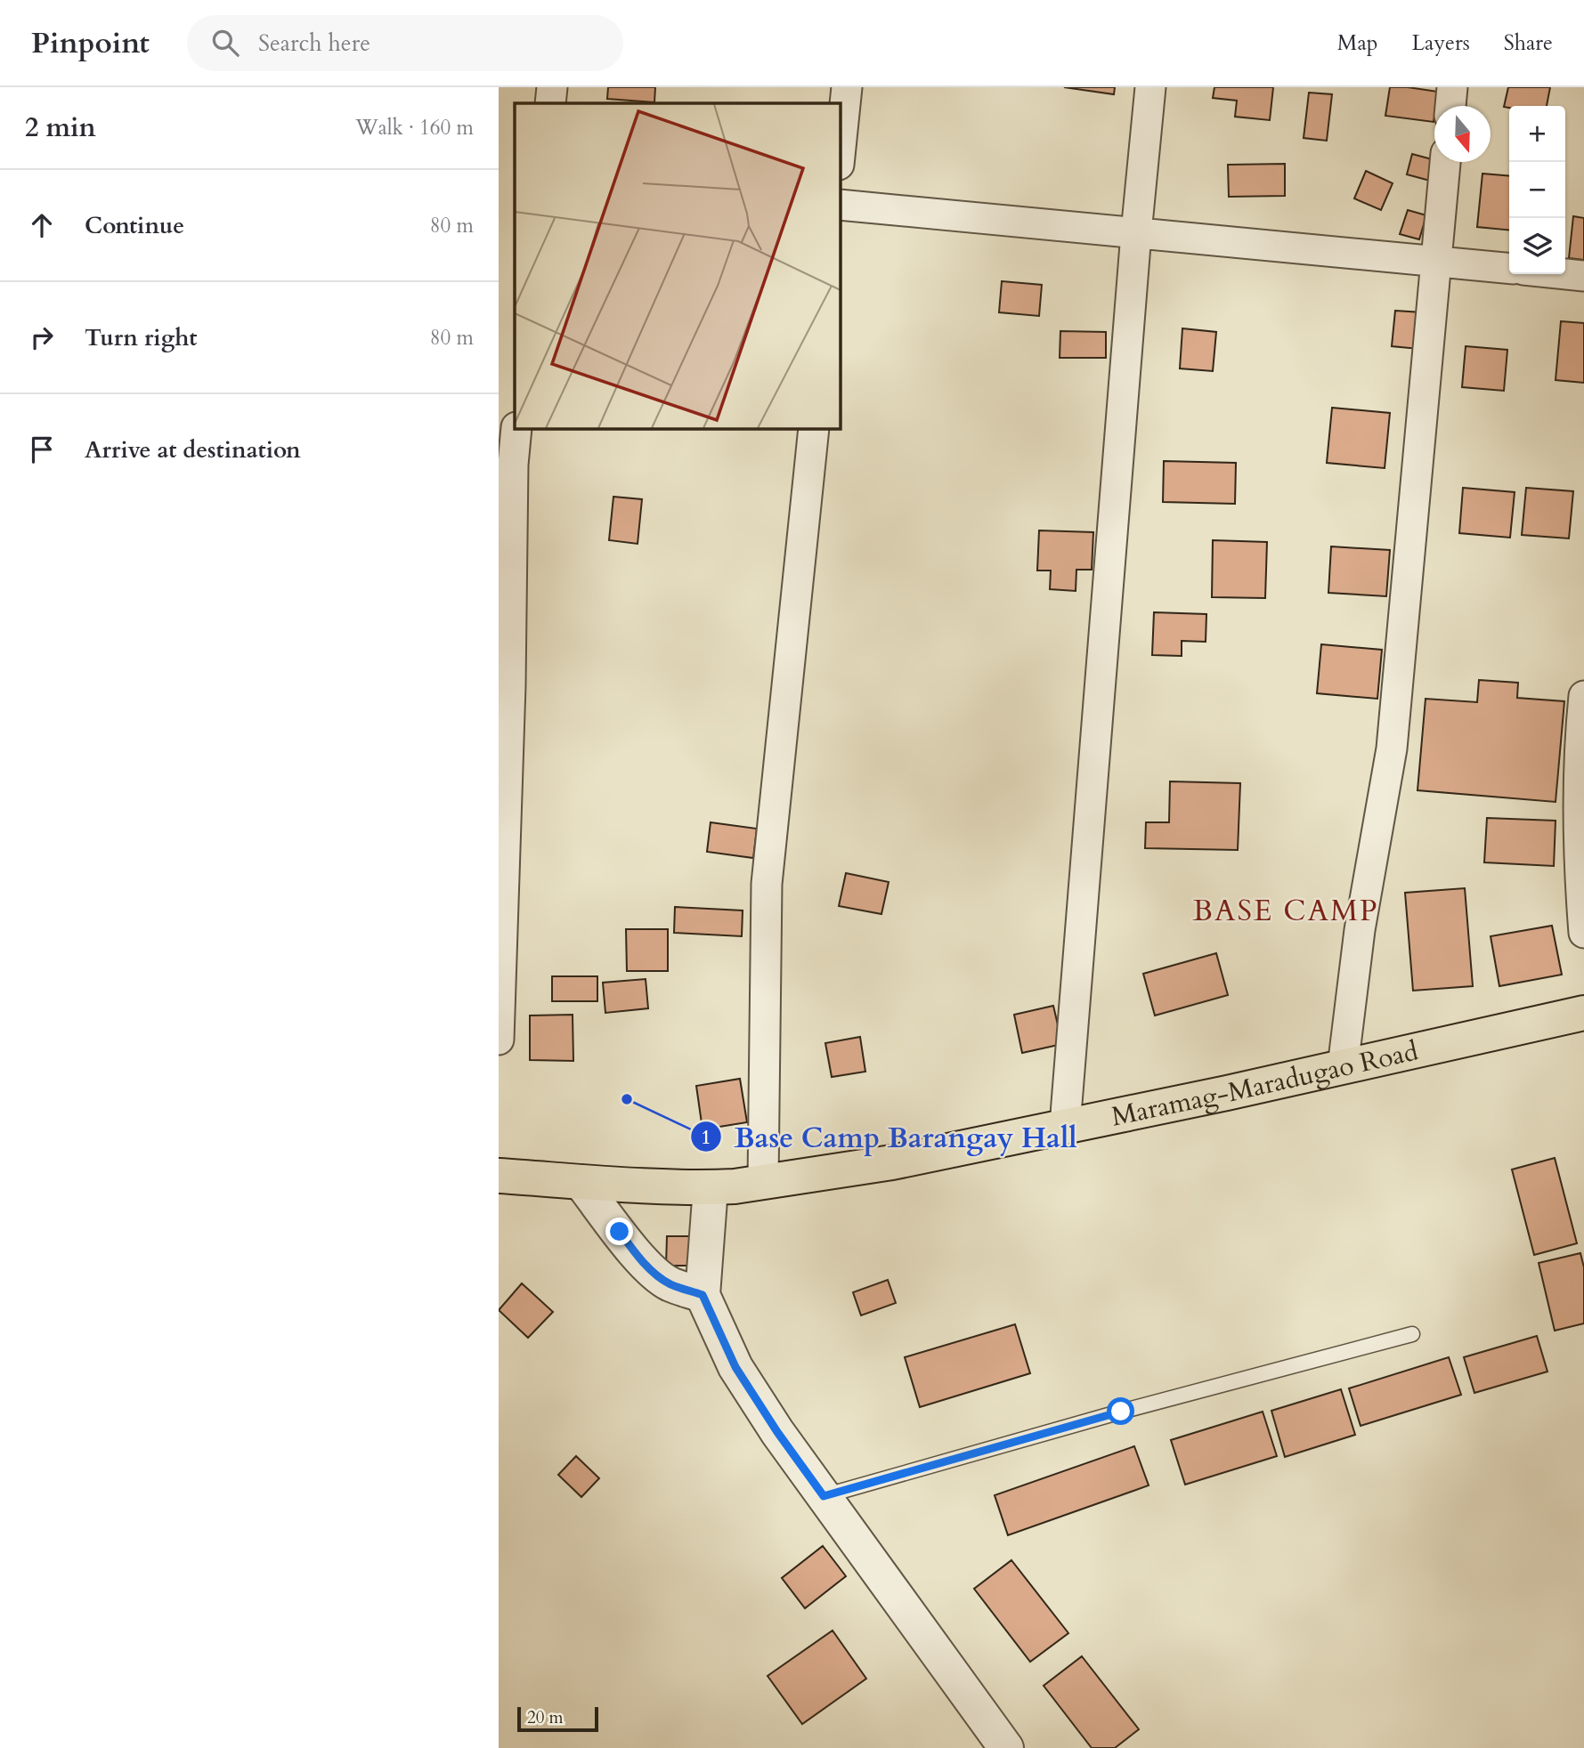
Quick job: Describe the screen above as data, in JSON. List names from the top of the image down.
{
  "streets": {
    "main road": ["Maramag-Maradugao Road"]
  },
  "districts": ["BASE CAMP"],
  "places": ["Base Camp Barangay Hall"],
  "scale_bar": "20 m",
  "north": "bottom",
  "page": {
    "header": "Pinpoint",
    "search": "Search here",
    "nav": ["Map", "Layers", "Share"],
    "heading": ["2 min", "Walk · 160 m"],
    "map_buttons": ["+", "−"],
    "list": [
      ["Continue", "80 m"],
      ["Turn right", "80 m"],
      "Arrive at destination"
    ],
    "scale": "20 m"
  }
}
